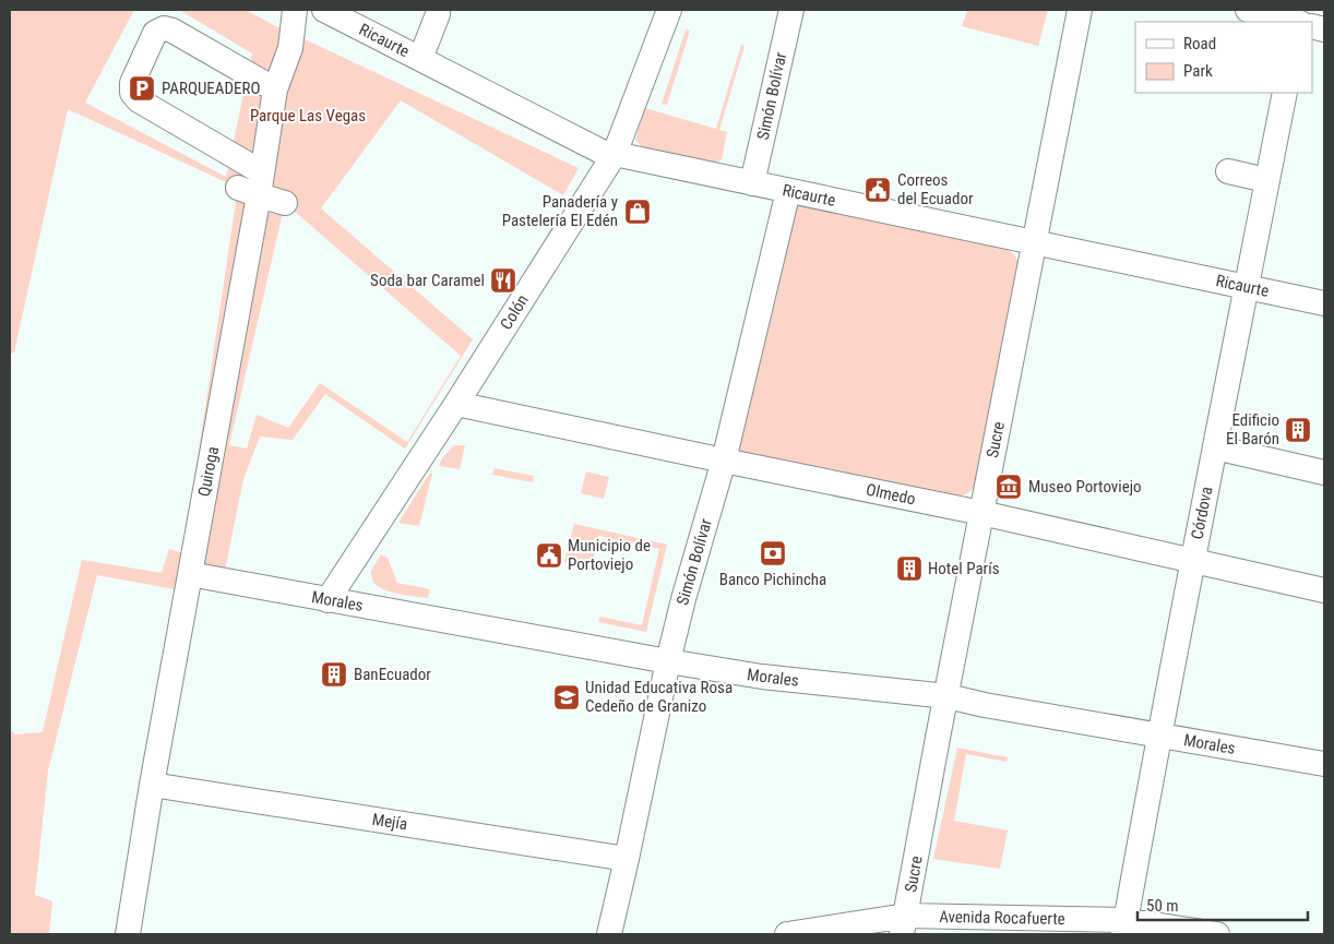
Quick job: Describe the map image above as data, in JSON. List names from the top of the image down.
{
  "streets": {
    "street": [
      "Ricaurte",
      "Simón Bolívar",
      "Colón",
      "Sucre",
      "Quiroga",
      "Olmedo",
      "Córdova",
      "Morales",
      "Mejía",
      "Avenida Rocafuerte"
    ]
  },
  "crossings": [
    ["Ricaurte", "Simón Bolívar"],
    ["Ricaurte", "Colón"],
    ["Ricaurte", "Sucre"],
    ["Ricaurte", "Córdova"],
    ["Simón Bolívar", "Olmedo"],
    ["Simón Bolívar", "Morales"],
    ["Simón Bolívar", "Mejía"],
    ["Colón", "Olmedo"],
    ["Colón", "Morales"],
    ["Sucre", "Olmedo"],
    ["Sucre", "Morales"],
    ["Sucre", "Avenida Rocafuerte"],
    ["Quiroga", "Morales"],
    ["Quiroga", "Mejía"],
    ["Olmedo", "Córdova"],
    ["Córdova", "Morales"],
    ["Córdova", "Avenida Rocafuerte"]
  ],
  "parks": ["Parque Las Vegas"],
  "places": {
    "parking": ["PARQUEADERO"],
    "public building": ["Correos del Ecuador", "Municipio de Portoviejo"],
    "shop": ["Panadería y Pastelería El Edén"],
    "restaurant": ["Soda bar Caramel"],
    "building": ["Edificio El Barón", "Hotel París", "BanEcuador"],
    "museum": ["Museo Portoviejo"],
    "bank": ["Banco Pichincha"],
    "school or university": ["Unidad Educativa Rosa Cedeño de Granizo"]
  },
  "legend": ["Road", "Park"],
  "scale_bar": "50 m"
}
